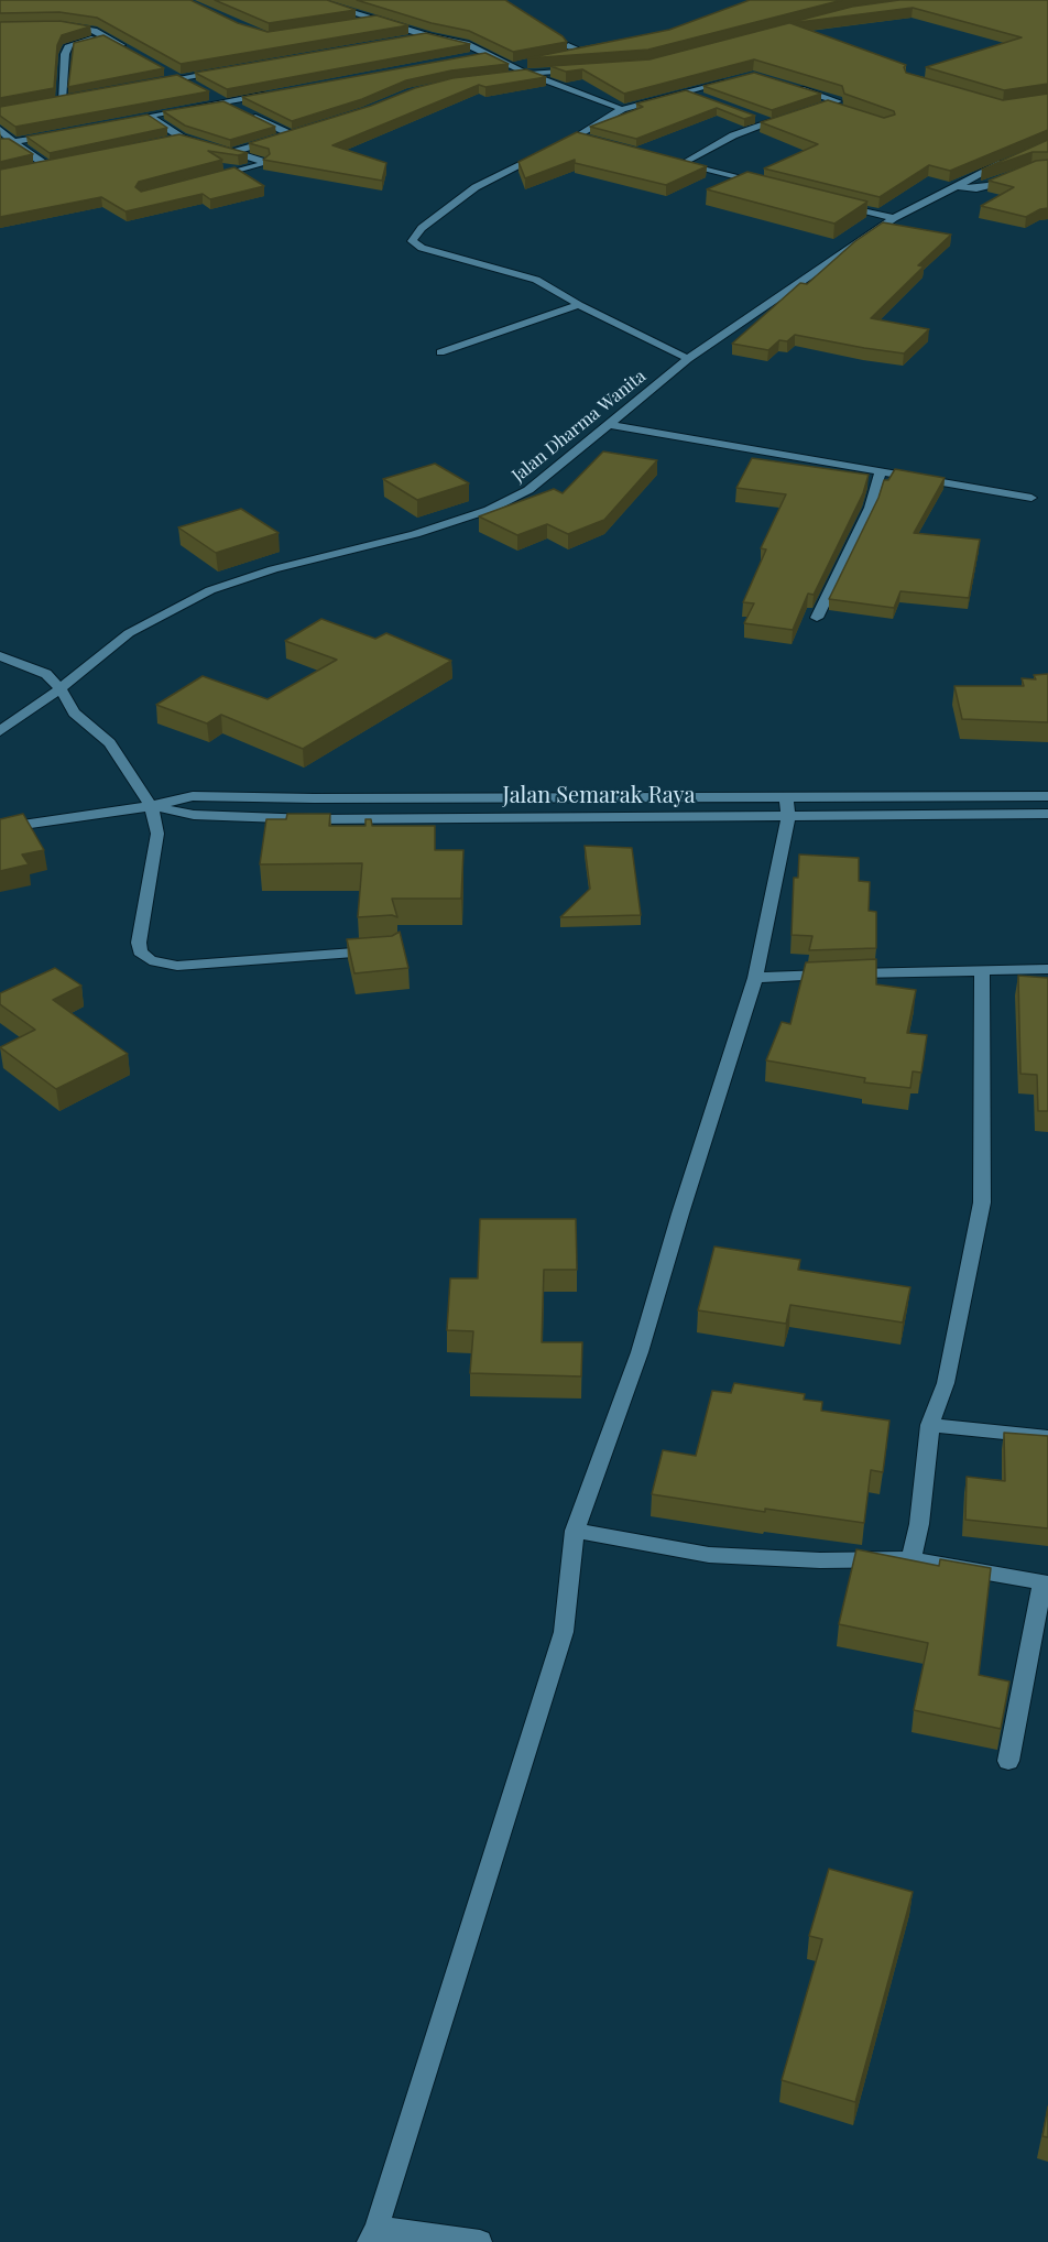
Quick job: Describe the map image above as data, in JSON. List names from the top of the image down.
{
  "streets": {
    "street": ["Jalan Dharma Wanita", "Jalan Semarak Raya"]
  }
}
